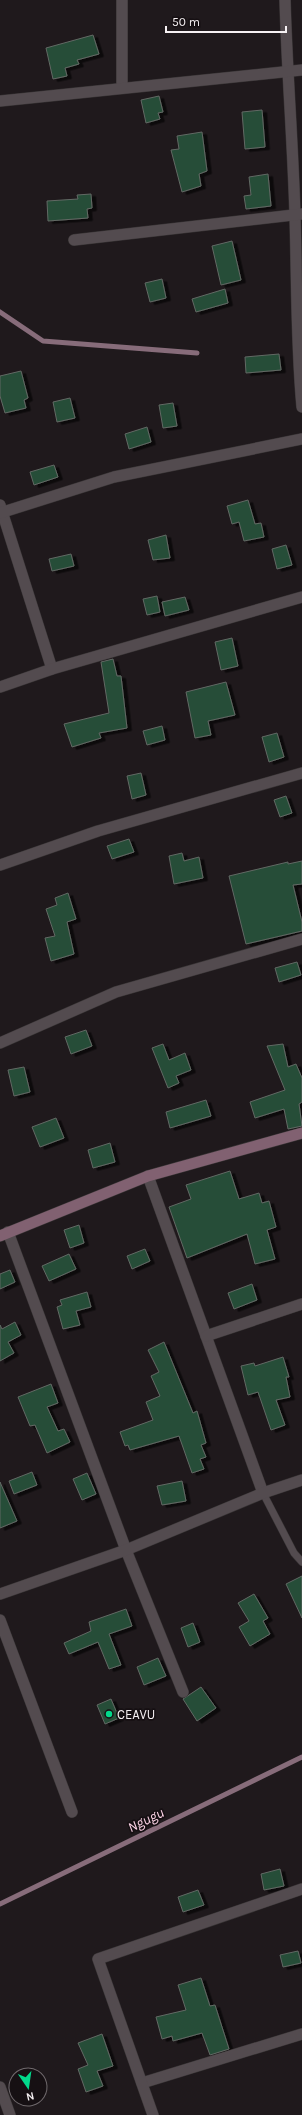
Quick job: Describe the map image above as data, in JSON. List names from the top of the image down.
{
  "water": ["Ngugu"],
  "places": ["CEAVU"],
  "scale_bar": "50 m",
  "north": "bottom"
}
